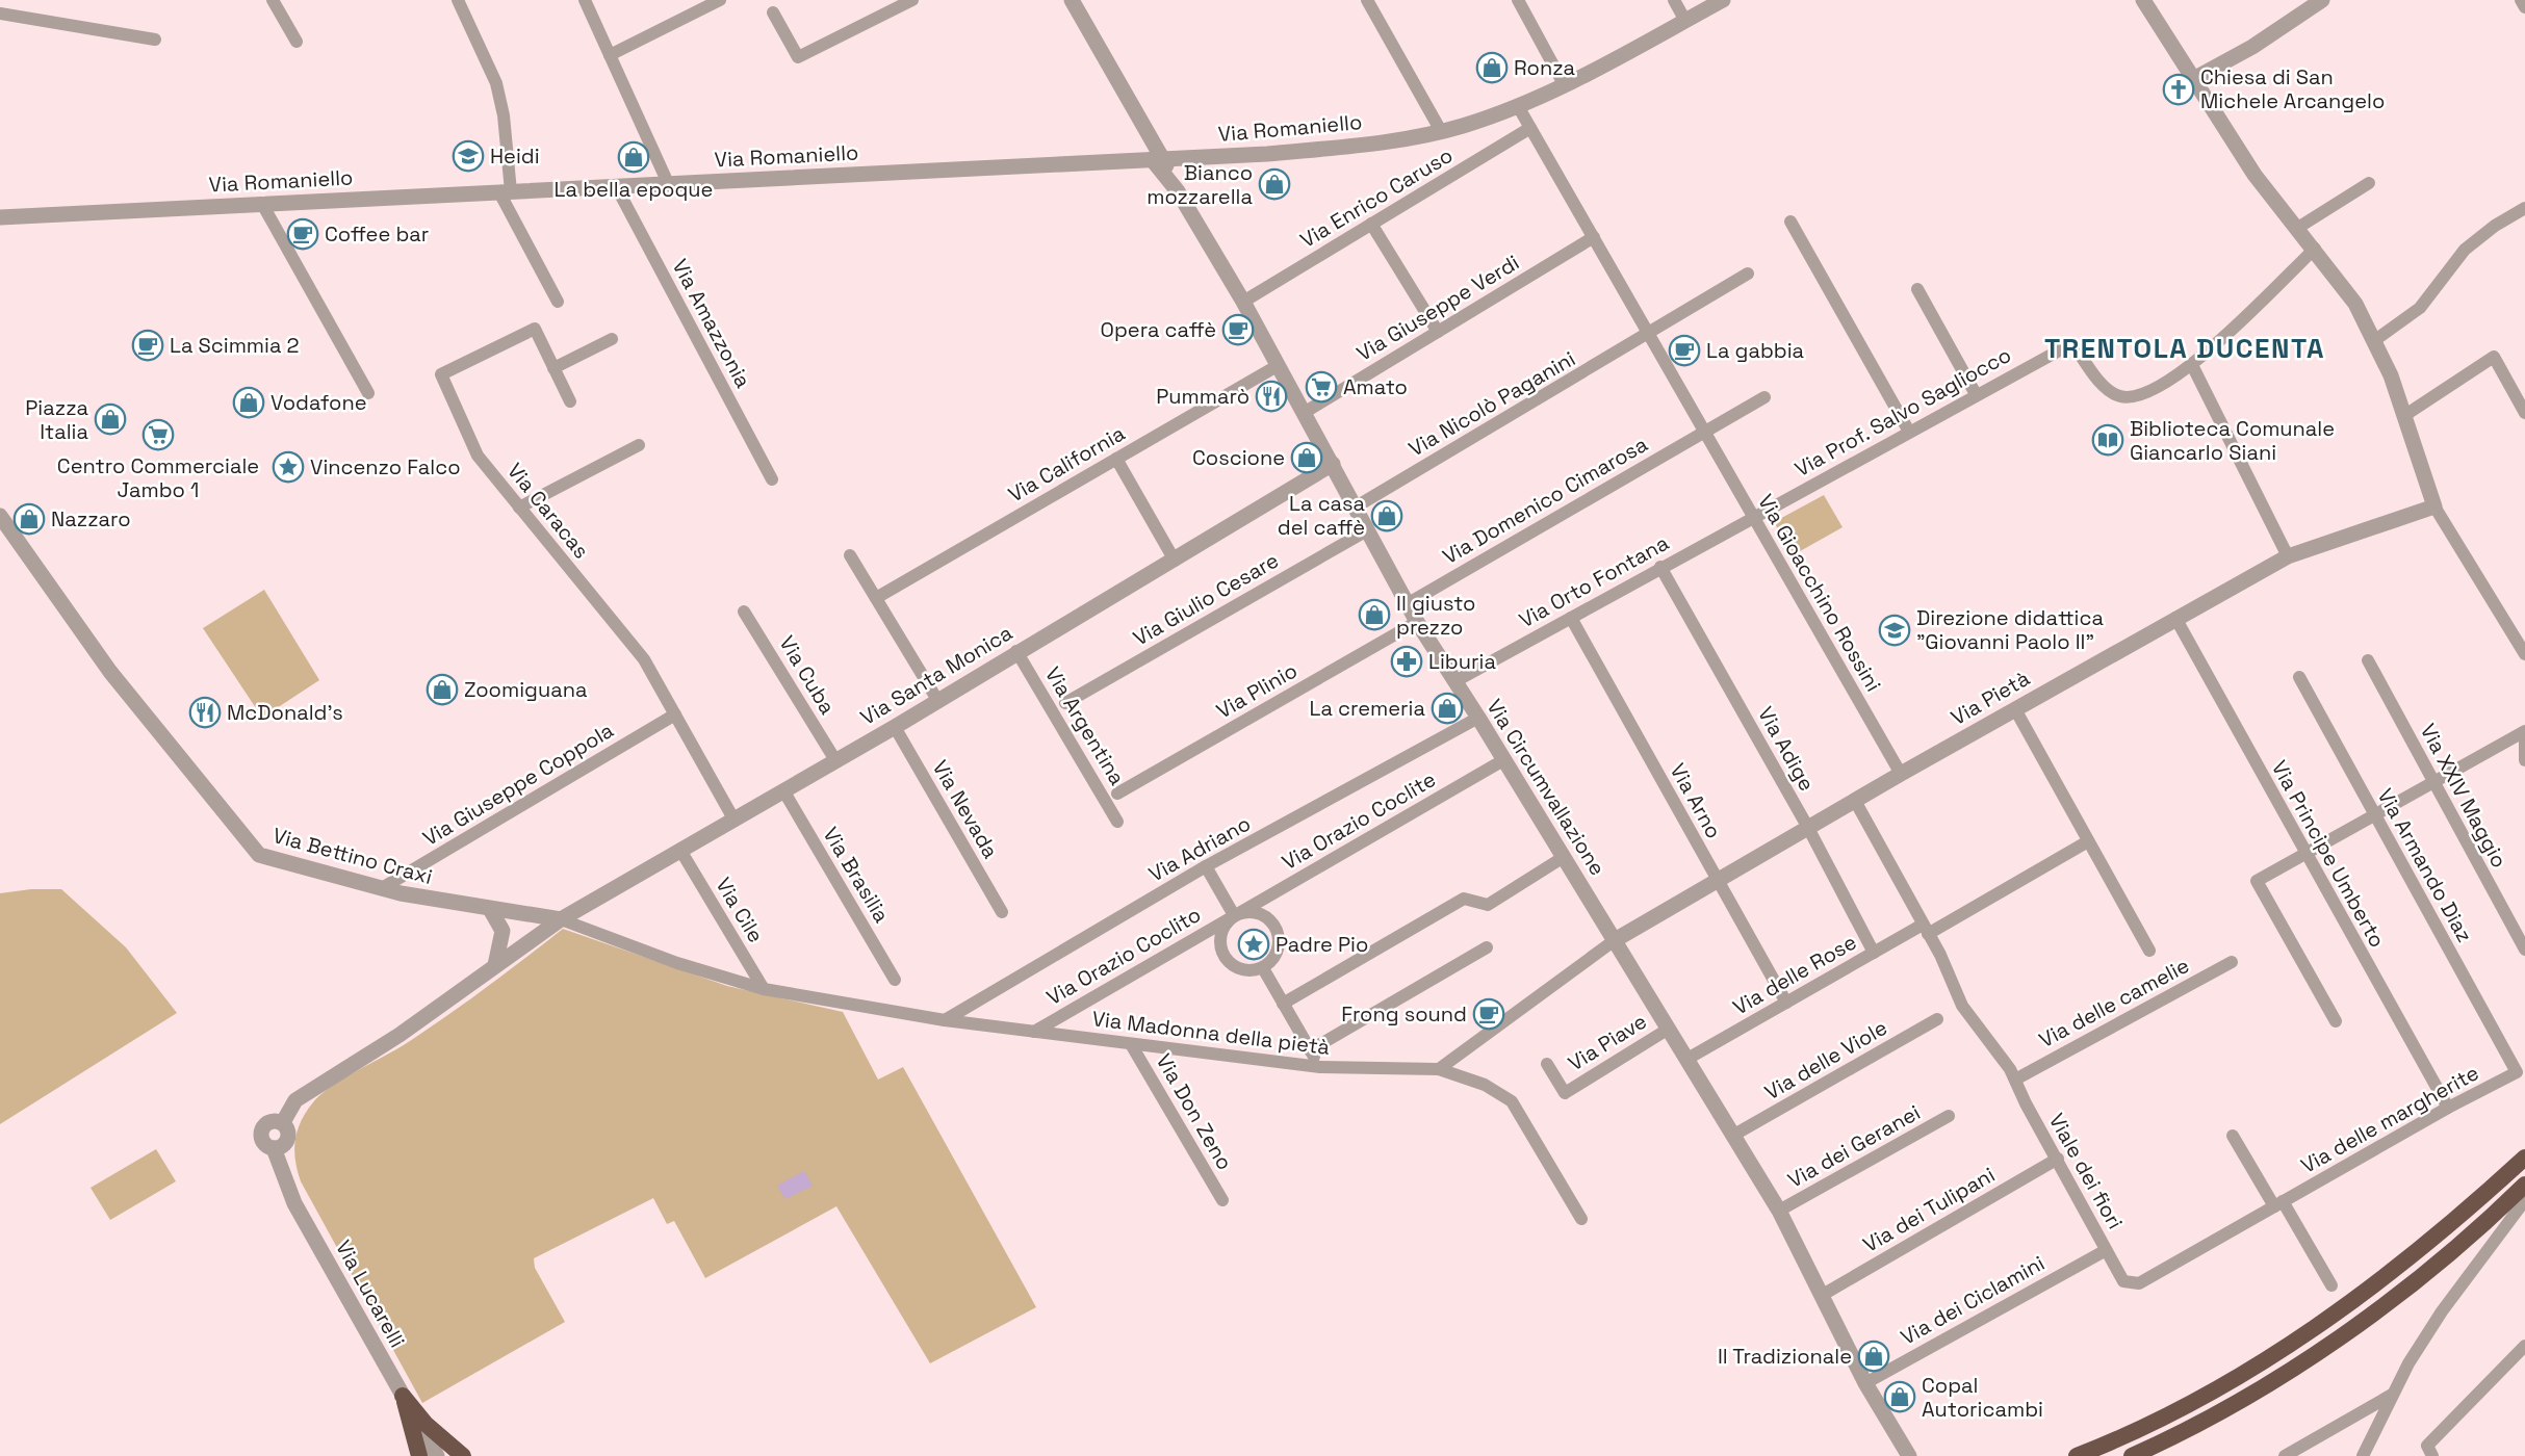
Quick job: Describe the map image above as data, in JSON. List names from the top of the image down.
{
  "streets": {
    "street": [
      "Via Romaniello",
      "Via Enrico Caruso",
      "Via Giuseppe Verdi",
      "Via Amazzonia",
      "Via Nicolò Paganini",
      "Via Prof. Salvo Sagliocco",
      "Via California",
      "Via Domenico Cimarosa",
      "Via Caracas",
      "Via Orto Fontana",
      "Via Gioacchino Rossini",
      "Via Giulio Cesare",
      "Via Cuba",
      "Via Santa Monica",
      "Via Plinio",
      "Via Pietà",
      "Via Argentina",
      "Via Adige",
      "Via Giuseppe Coppola",
      "Via Circumvallazione",
      "Via XXIV Maggio",
      "Via Arno",
      "Via Nevada",
      "Via Orazio Coclite",
      "Via Adriano",
      "Via Principe Umberto",
      "Via Bettino Craxi",
      "Via Armando Diaz",
      "Via Brasilia",
      "Via Cile",
      "Via Orazio Coclito",
      "Via delle Rose",
      "Via delle camelie",
      "Via Madonna della pietà",
      "Via Piave",
      "Via delle Viole",
      "Via Don Zeno",
      "Via delle margherite",
      "Via dei Geranei",
      "Viale dei fiori",
      "Via dei Tulipani",
      "Via Lucarelli",
      "Via dei Ciclamini"
    ]
  },
  "crossings": [
    ["Via Romaniello", "Via Amazzonia"],
    ["Via Romaniello", "Via Gioacchino Rossini"],
    ["Via Romaniello", "Via Circumvallazione"],
    ["Via Enrico Caruso", "Via Gioacchino Rossini"],
    ["Via Enrico Caruso", "Via Circumvallazione"],
    ["Via Giuseppe Verdi", "Via Gioacchino Rossini"],
    ["Via Giuseppe Verdi", "Via Circumvallazione"],
    ["Via Nicolò Paganini", "Via Gioacchino Rossini"],
    ["Via Nicolò Paganini", "Via Circumvallazione"],
    ["Via Prof. Salvo Sagliocco", "Via Orto Fontana"],
    ["Via Prof. Salvo Sagliocco", "Via Gioacchino Rossini"],
    ["Via California", "Via Circumvallazione"],
    ["Via Domenico Cimarosa", "Via Gioacchino Rossini"],
    ["Via Domenico Cimarosa", "Via Circumvallazione"],
    ["Via Caracas", "Via Santa Monica"],
    ["Via Caracas", "Via Giuseppe Coppola"],
    ["Via Orto Fontana", "Via Gioacchino Rossini"],
    ["Via Orto Fontana", "Via Adige"],
    ["Via Orto Fontana", "Via Circumvallazione"],
    ["Via Orto Fontana", "Via Arno"],
    ["Via Gioacchino Rossini", "Via Pietà"],
    ["Via Giulio Cesare", "Via Circumvallazione"],
    ["Via Cuba", "Via Santa Monica"],
    ["Via Santa Monica", "Via Argentina"],
    ["Via Santa Monica", "Via Circumvallazione"],
    ["Via Santa Monica", "Via Nevada"],
    ["Via Santa Monica", "Via Bettino Craxi"],
    ["Via Santa Monica", "Via Brasilia"],
    ["Via Santa Monica", "Via Cile"],
    ["Via Santa Monica", "Via Madonna della pietà"],
    ["Via Santa Monica", "Via Lucarelli"],
    ["Via Plinio", "Via Circumvallazione"],
    ["Via Pietà", "Via Adige"],
    ["Via Pietà", "Via Circumvallazione"],
    ["Via Pietà", "Via Arno"],
    ["Via Pietà", "Via Principe Umberto"],
    ["Via Adige", "Via delle Rose"],
    ["Via Giuseppe Coppola", "Via Bettino Craxi"],
    ["Via Circumvallazione", "Via Orazio Coclite"],
    ["Via Circumvallazione", "Via Adriano"],
    ["Via Circumvallazione", "Via delle Rose"],
    ["Via Circumvallazione", "Via Piave"],
    ["Via Circumvallazione", "Via delle Viole"],
    ["Via Circumvallazione", "Via dei Geranei"],
    ["Via Circumvallazione", "Via dei Tulipani"],
    ["Via Circumvallazione", "Via dei Ciclamini"],
    ["Via Arno", "Via delle Rose"],
    ["Via Orazio Coclite", "Via Orazio Coclito"],
    ["Via Adriano", "Via Madonna della pietà"],
    ["Via Principe Umberto", "Via delle margherite"],
    ["Via Bettino Craxi", "Via Madonna della pietà"],
    ["Via Bettino Craxi", "Via Lucarelli"],
    ["Via Armando Diaz", "Via delle margherite"],
    ["Via Cile", "Via Madonna della pietà"],
    ["Via Orazio Coclito", "Via Madonna della pietà"],
    ["Via delle Rose", "Viale dei fiori"],
    ["Via delle camelie", "Viale dei fiori"],
    ["Via Madonna della pietà", "Via Don Zeno"],
    ["Via Madonna della pietà", "Via Lucarelli"],
    ["Via delle margherite", "Viale dei fiori"],
    ["Viale dei fiori", "Via dei Tulipani"]
  ],
  "districts": ["TRENTOLA DUCENTA"],
  "places": {
    "shop": [
      "Ronza",
      "La bella epoque",
      "Bianco mozzarella",
      "Vodafone",
      "Piazza Italia",
      "Coscione",
      "La casa del caffè",
      "Nazzaro",
      "Il giusto prezzo",
      "Zoomiguana",
      "La cremeria",
      "Il Tradizionale",
      "Copal Autoricambi"
    ],
    "church": ["Chiesa di San Michele Arcangelo"],
    "school or university": ["Heidi", "Direzione didattica \"Giovanni Paolo II\""],
    "cafe": [
      "Coffee bar",
      "Opera caffè",
      "La Scimmia 2",
      "La gabbia",
      "Frong sound"
    ],
    "supermarket": ["Amato", "Centro Commerciale Jambo 1"],
    "restaurant": ["Pummarò", "McDonald's"],
    "library": ["Biblioteca Comunale Giancarlo Siani"],
    "place": ["Vincenzo Falco", "Padre Pio"],
    "pharmacy": ["Liburia"]
  }
}
